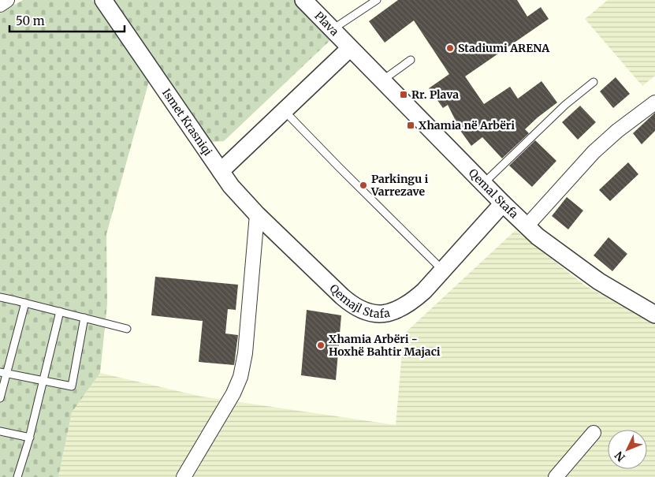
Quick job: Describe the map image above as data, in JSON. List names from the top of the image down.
{
  "streets": {
    "street": [
      "Plava",
      "Ismet Krasniqi",
      "Qemal Stafa",
      "Qemajl Stafa"
    ]
  },
  "crossings": [
    ["Plava", "Qemal Stafa"],
    ["Ismet Krasniqi", "Qemajl Stafa"],
    ["Qemal Stafa", "Qemajl Stafa"]
  ],
  "places": {
    "other": ["Stadiumi ARENA", "Parkingu i Varrezave", "Xhamia Arbëri - Hoxhë Bahtir Majaci"],
    "transit": ["Rr. Plava", "Xhamia në Arbëri"]
  },
  "scale_bar": "50 m",
  "north": "bottom left"
}
